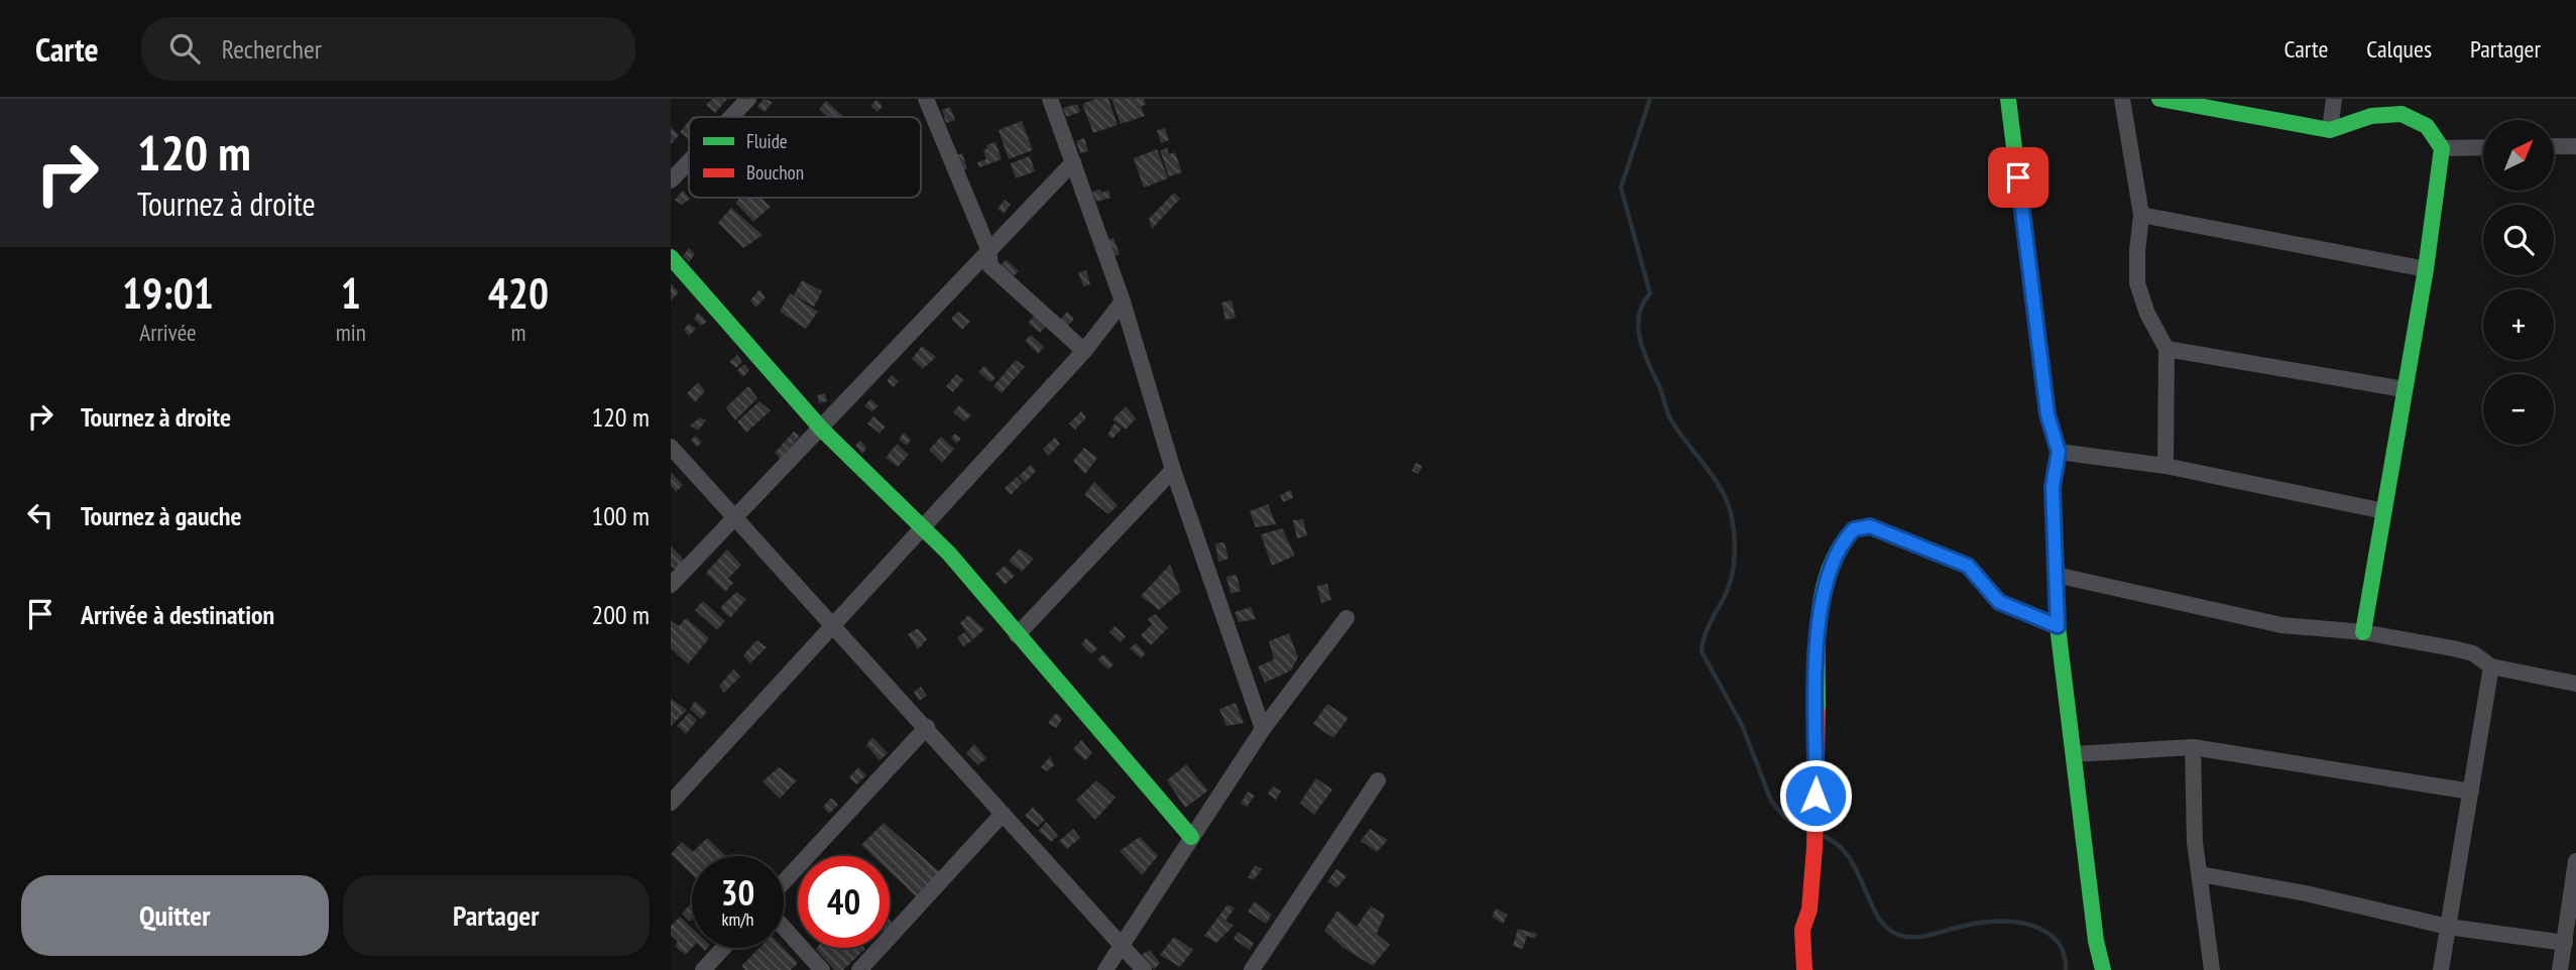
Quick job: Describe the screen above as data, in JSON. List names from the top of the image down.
{
  "legend": ["Fluide", "Bouchon"],
  "north": "top right",
  "page": {
    "header": "Carte",
    "search": "Rechercher",
    "nav": ["Carte", "Calques", "Partager"],
    "turn": ["120 m", "Tournez à droite"],
    "map_buttons": ["+", "−"],
    "eta": [
      "19:01",
      "Arrivée",
      "1",
      "min",
      "420",
      "m"
    ],
    "list": [
      {
        "name": "Tournez à droite",
        "value": "120 m"
      },
      {
        "name": "Tournez à gauche",
        "value": "100 m"
      },
      {
        "name": "Arrivée à destination",
        "value": "200 m"
      }
    ],
    "speed": "30 km/h",
    "limit": "40",
    "buttons": ["Quitter", "Partager"]
  }
}
